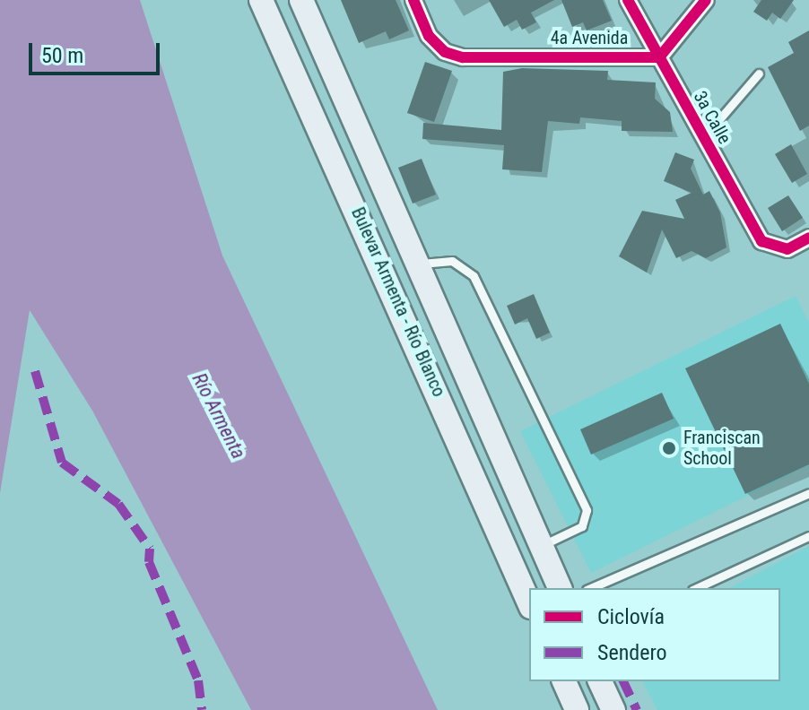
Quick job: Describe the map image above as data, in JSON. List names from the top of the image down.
{
  "streets": {
    "main road": ["Bulevar Armenta - Río Blanco"],
    "street": ["4a Avenida", "3a Calle"]
  },
  "crossings": [
    ["4a Avenida", "3a Calle"]
  ],
  "water": ["Río Armenta"],
  "places": ["Franciscan School"],
  "legend": ["Ciclovía", "Sendero"],
  "scale_bar": "50 m"
}
